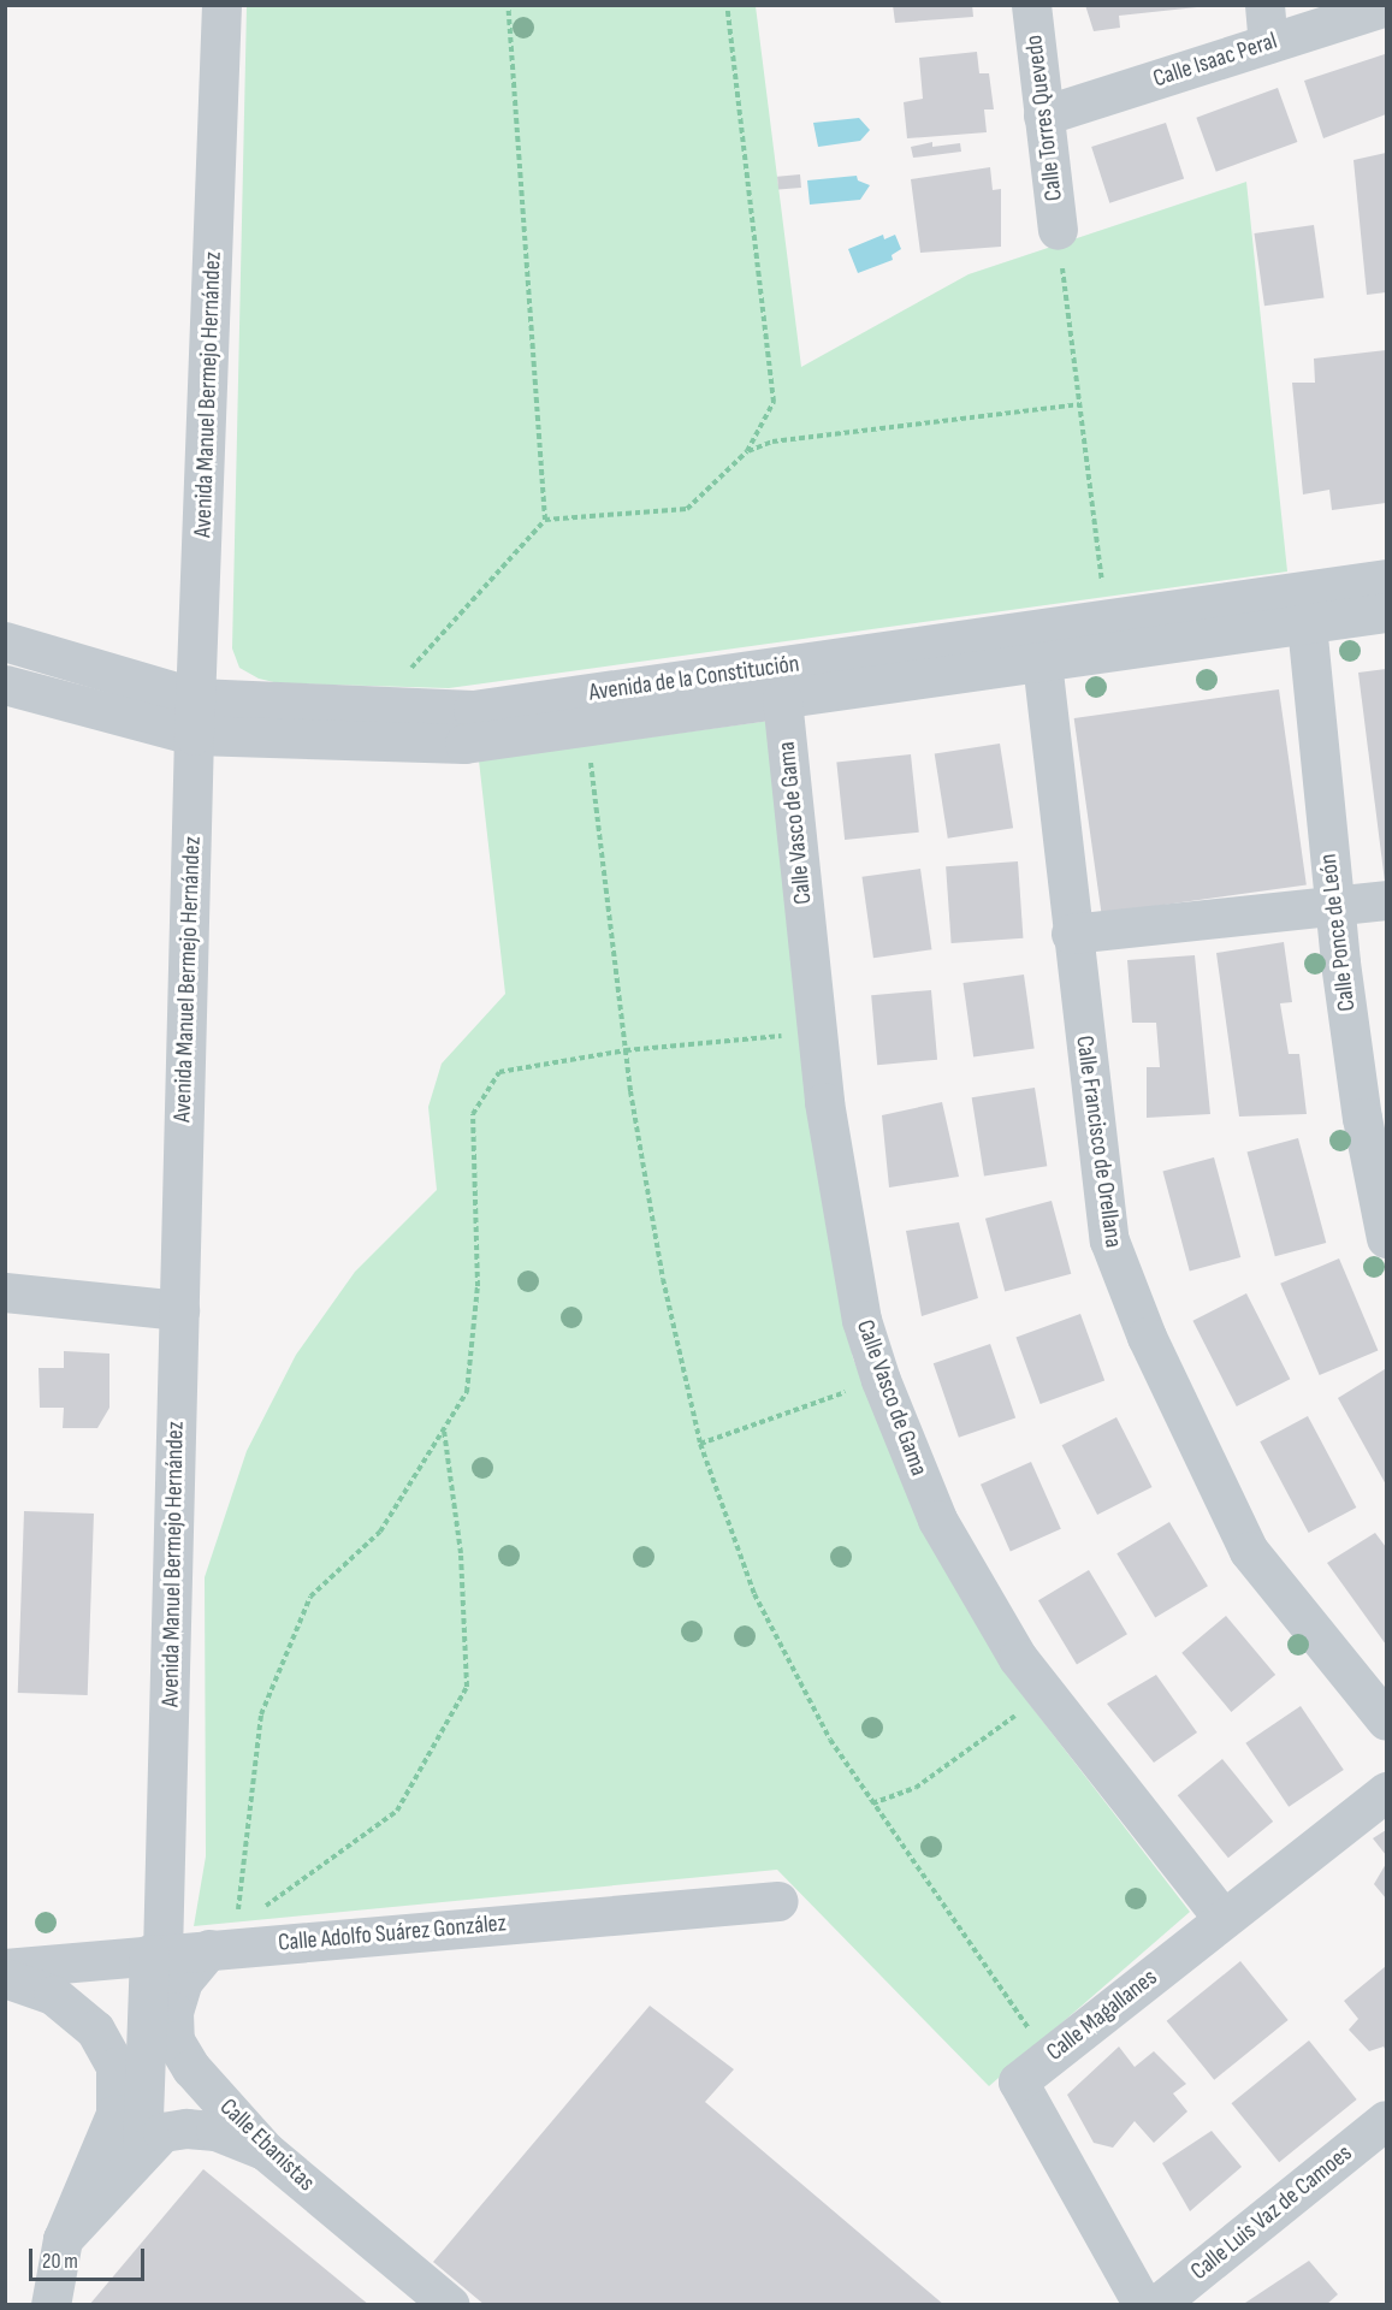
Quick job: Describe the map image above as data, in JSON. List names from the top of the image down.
{
  "streets": {
    "street": [
      "Calle Isaac Peral",
      "Calle Torres Quevedo",
      "Avenida Manuel Bermejo Hernández",
      "Avenida de la Constitución",
      "Calle Vasco de Gama",
      "Calle Ponce de León",
      "Calle Francisco de Orellana",
      "Calle Adolfo Suárez González",
      "Calle Magallanes",
      "Calle Ebanistas",
      "Calle Luis Vaz de Camoes"
    ]
  },
  "crossings": [
    ["Calle Isaac Peral", "Calle Torres Quevedo"],
    ["Avenida Manuel Bermejo Hernández", "Avenida de la Constitución"],
    ["Avenida Manuel Bermejo Hernández", "Calle Adolfo Suárez González"],
    ["Avenida de la Constitución", "Calle Vasco de Gama"],
    ["Avenida de la Constitución", "Calle Ponce de León"],
    ["Avenida de la Constitución", "Calle Francisco de Orellana"],
    ["Calle Vasco de Gama", "Calle Magallanes"],
    ["Calle Adolfo Suárez González", "Calle Ebanistas"]
  ],
  "scale_bar": "20 m"
}
